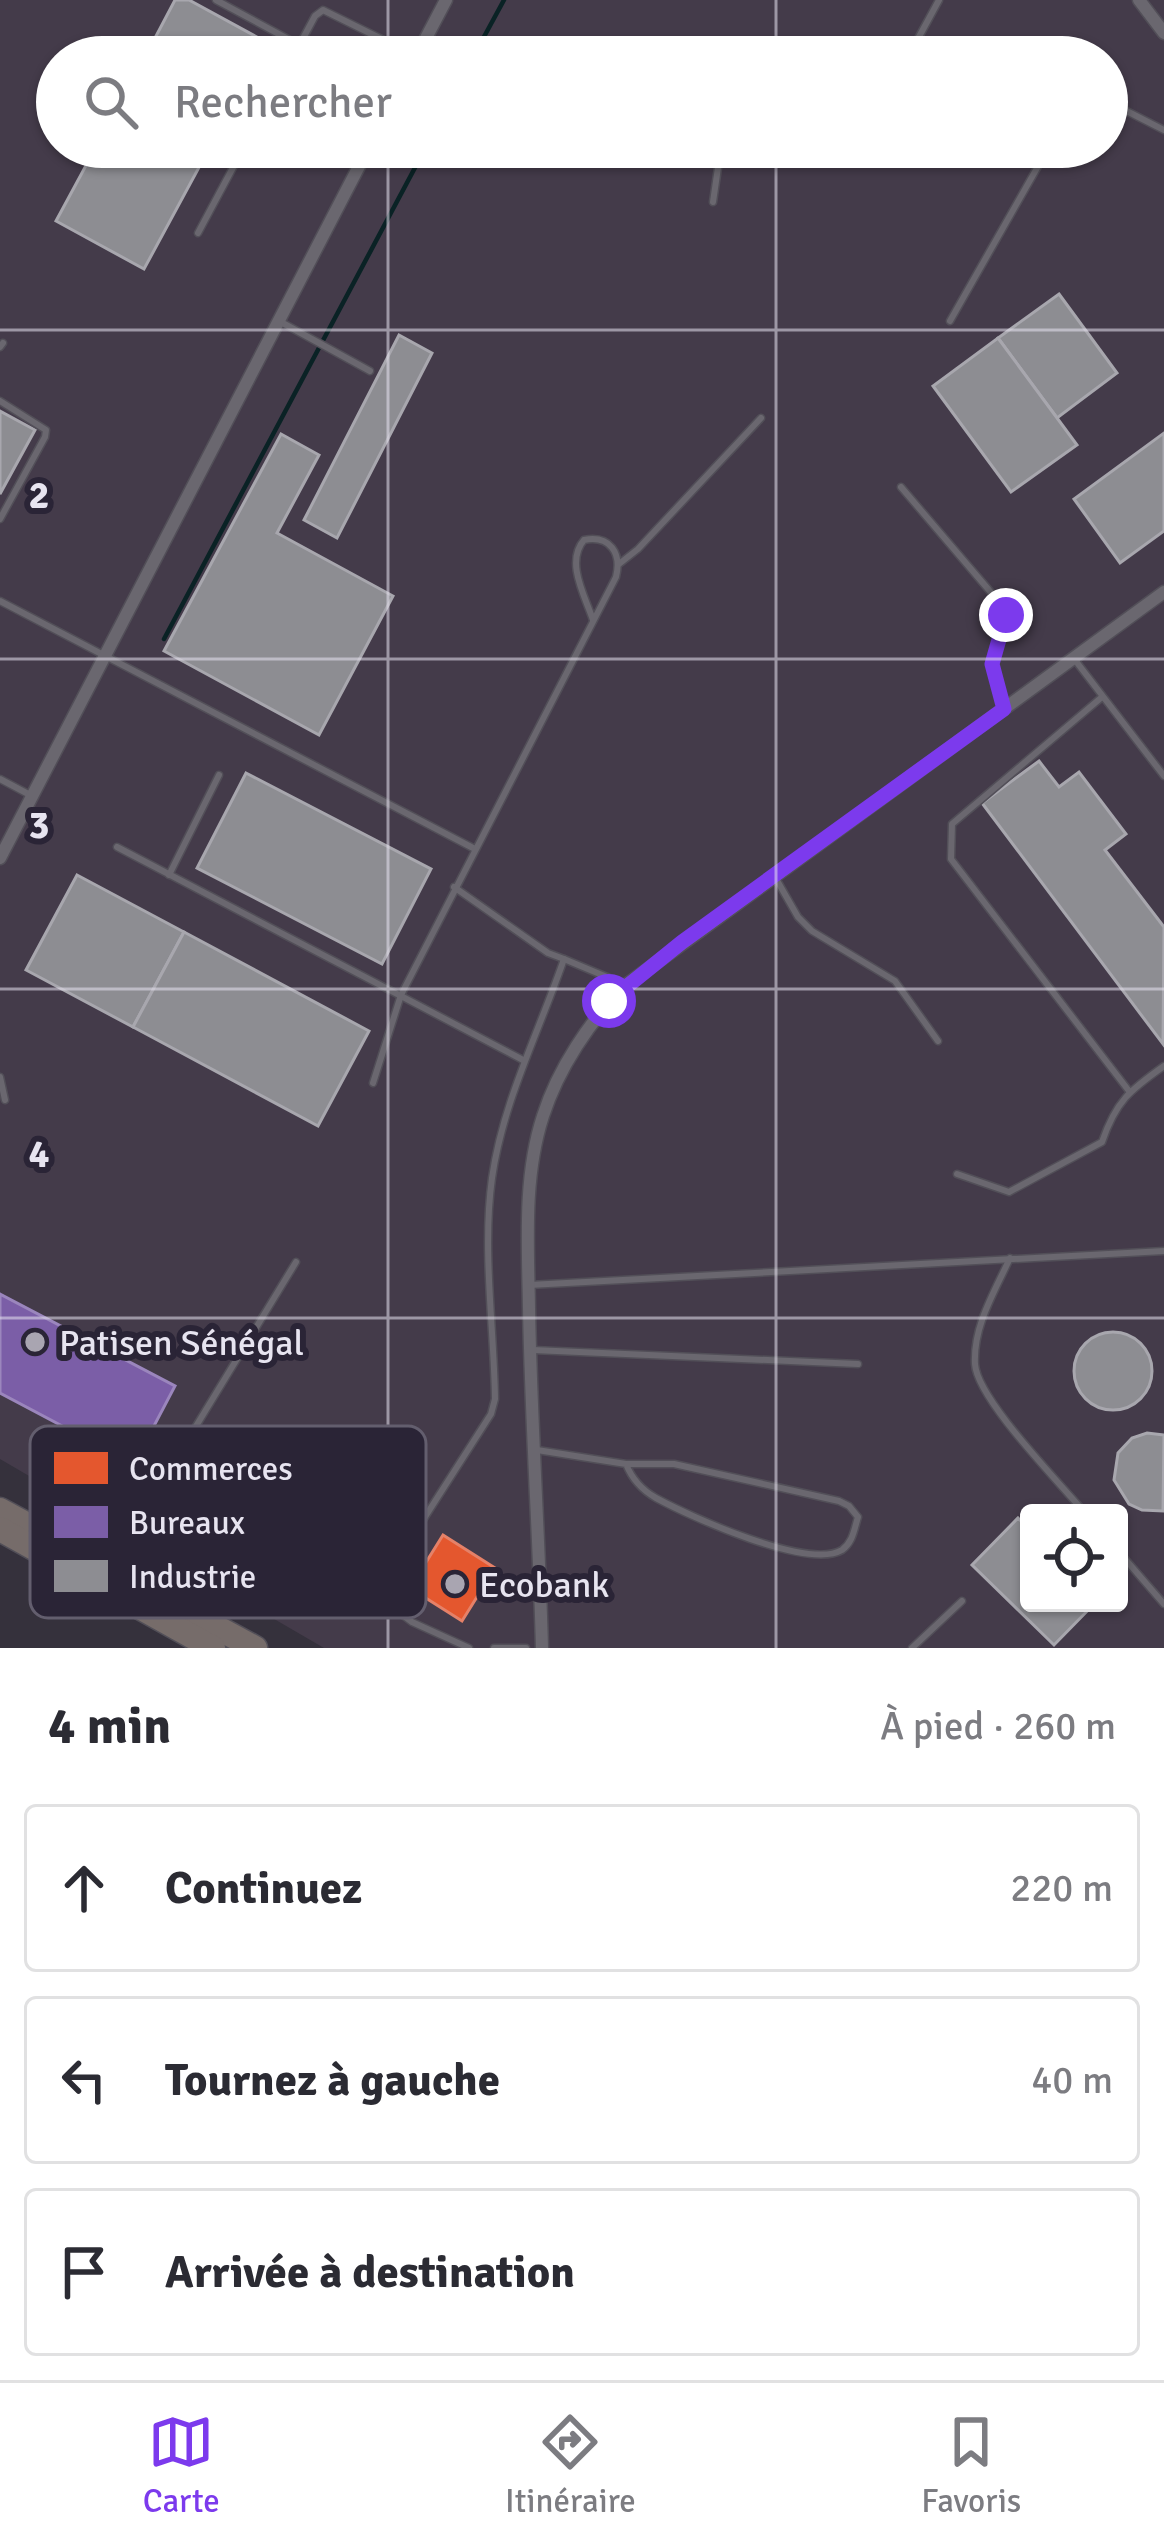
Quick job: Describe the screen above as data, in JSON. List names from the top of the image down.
{
  "places": ["Patisen Sénégal", "Ecobank"],
  "legend": ["Commerces", "Bureaux", "Industrie"],
  "page": {
    "search": "Rechercher",
    "heading": ["4 min", "À pied · 260 m"],
    "list": [
      ["Continuez", "220 m"],
      ["Tournez à gauche", "40 m"],
      "Arrivée à destination"
    ],
    "nav": ["Carte", "Itinéraire", "Favoris"]
  },
  "grid": {
    "rows": ["2", "3", "4"]
  }
}
